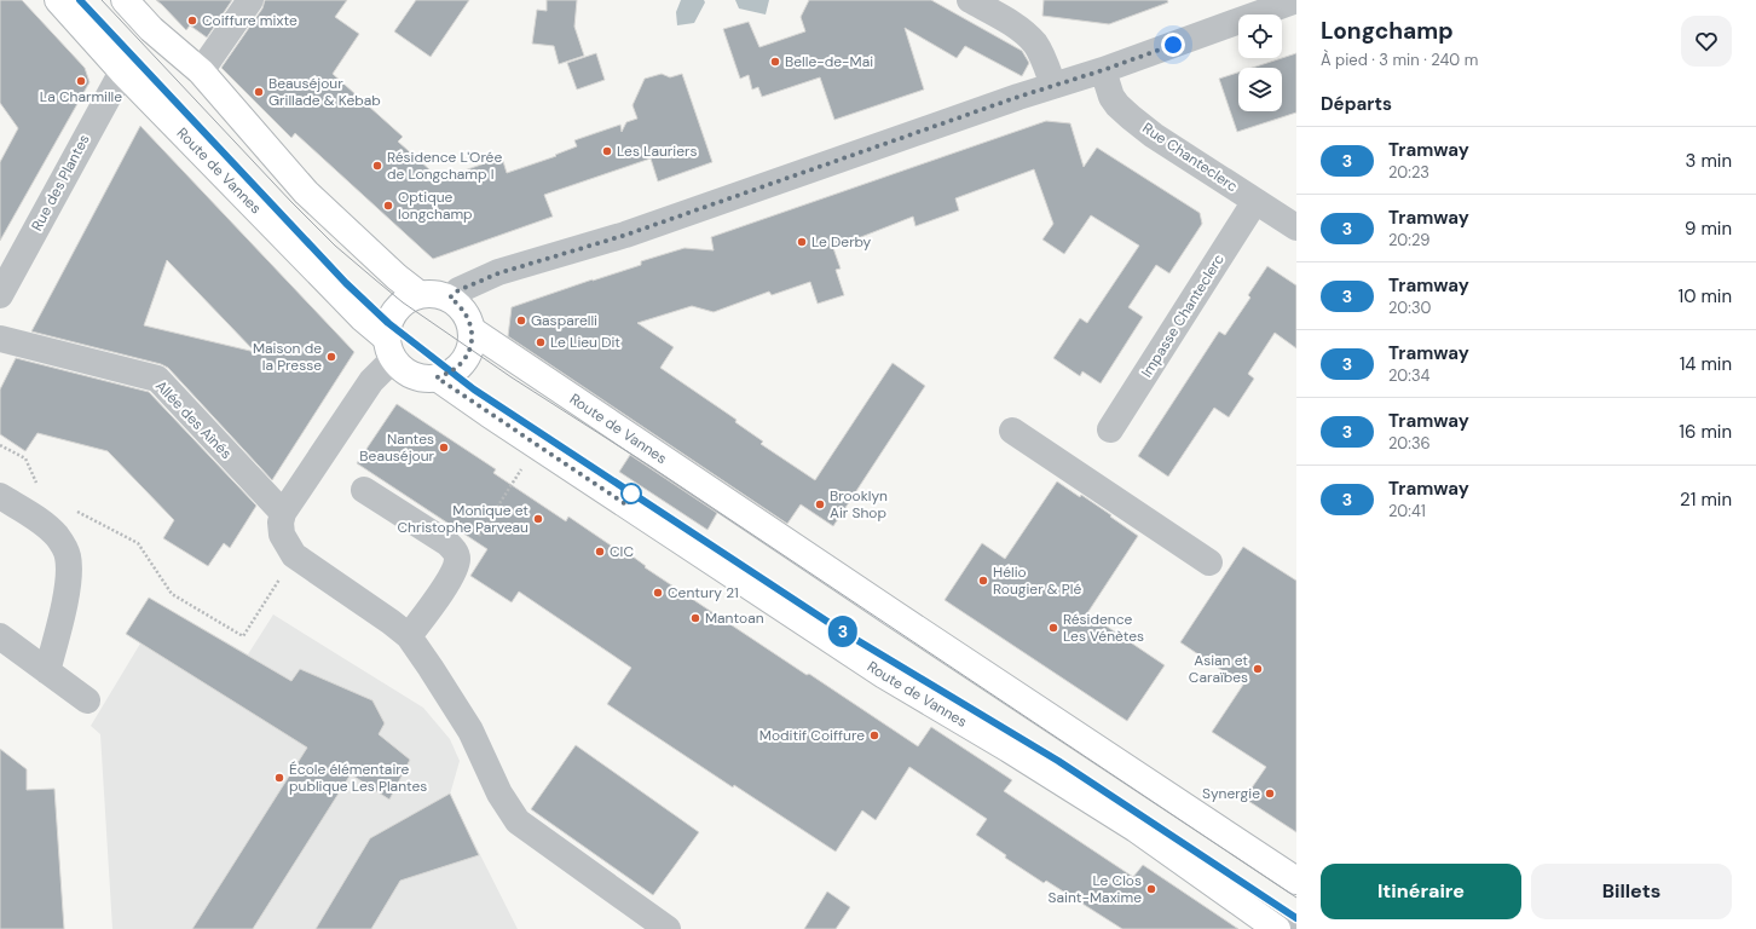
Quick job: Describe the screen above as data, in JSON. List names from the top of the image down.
{
  "streets": {
    "main road": ["Route de Vannes"],
    "street": [
      "Rue Chanteclerc",
      "Rue des Plantes",
      "Impasse Chanteclerc",
      "Allée des Aînés"
    ]
  },
  "crossings": [
    ["Rue Chanteclerc", "Impasse Chanteclerc"],
    ["Route de Vannes", "Rue des Plantes"]
  ],
  "places": [
    "Coiffure mixte",
    "Belle-de-Mai",
    "La Charmille",
    "Beauséjour Grillade & Kebab",
    "Les Lauriers",
    "Résidence L'Orée de Longchamp I",
    "Optique longchamp",
    "Le Derby",
    "Gasparelli",
    "Le Lieu Dit",
    "Maison de la Presse",
    "Nantes Beauséjour",
    "Brooklyn Air Shop",
    "Monique et Christophe Parveau",
    "CIC",
    "Hélio Rougier & Plé",
    "Century 21",
    "Mantoan",
    "Résidence Les Vénètes",
    "Asian et Caraïbes",
    "Moditif Coiffure",
    "École élémentaire publique Les Plantes",
    "Synergie",
    "Le Clos Saint-Maxime"
  ],
  "lines": ["tram line 3"],
  "page": {
    "on_map": "3",
    "heading": [
      ["Longchamp", "À pied · 3 min · 240 m"],
      "Départs"
    ],
    "list": [
      {
        "mark": "3",
        "name": "Tramway",
        "note": "20:23",
        "value": "3 min"
      },
      {
        "mark": "3",
        "name": "Tramway",
        "note": "20:29",
        "value": "9 min"
      },
      {
        "mark": "3",
        "name": "Tramway",
        "note": "20:30",
        "value": "10 min"
      },
      {
        "mark": "3",
        "name": "Tramway",
        "note": "20:34",
        "value": "14 min"
      },
      {
        "mark": "3",
        "name": "Tramway",
        "note": "20:36",
        "value": "16 min"
      },
      {
        "mark": "3",
        "name": "Tramway",
        "note": "20:41",
        "value": "21 min"
      }
    ],
    "buttons": ["Itinéraire", "Billets"]
  }
}
